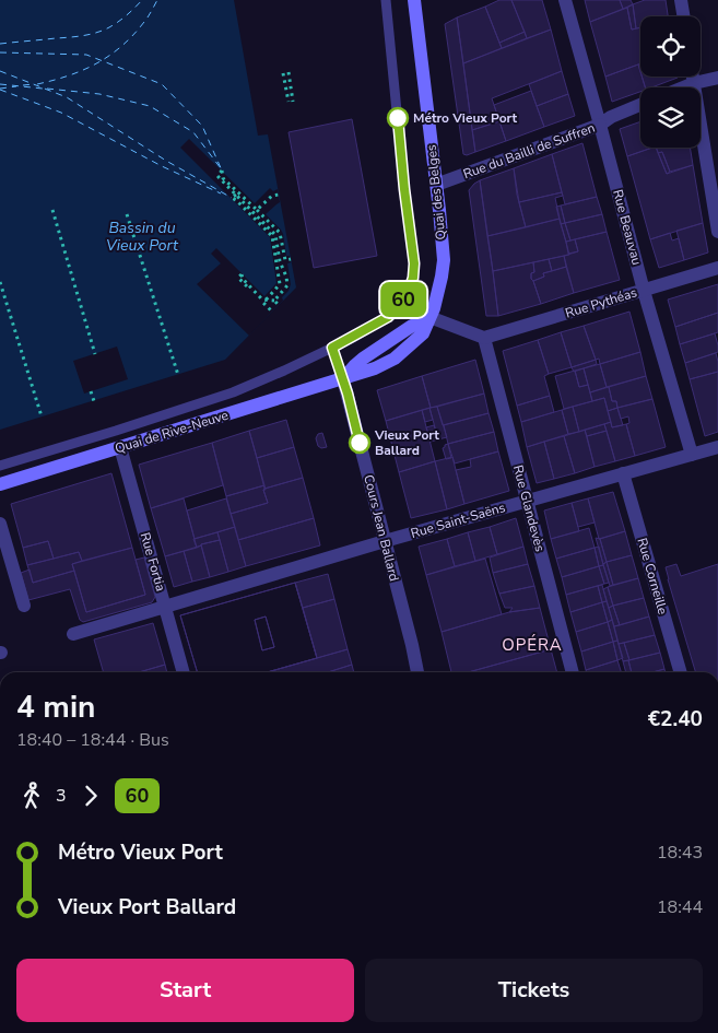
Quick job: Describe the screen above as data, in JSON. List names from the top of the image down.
{
  "streets": {
    "main road": ["Quai des Belges", "Quai de Rive-Neuve"],
    "street": [
      "Rue du Bailli de Suffren",
      "Rue Beauvau",
      "Rue Pythéas",
      "Rue Glandevès",
      "Rue Saint-Saëns",
      "Cours Jean Ballard",
      "Rue Fortia",
      "Rue Corneille"
    ]
  },
  "crossings": [
    ["Rue du Bailli de Suffren", "Quai des Belges"],
    ["Rue du Bailli de Suffren", "Rue Beauvau"],
    ["Quai des Belges", "Quai de Rive-Neuve"],
    ["Quai des Belges", "Cours Jean Ballard"],
    ["Rue Beauvau", "Rue Pythéas"],
    ["Rue Beauvau", "Rue Saint-Saëns"],
    ["Rue Pythéas", "Rue Glandevès"],
    ["Quai de Rive-Neuve", "Cours Jean Ballard"],
    ["Quai de Rive-Neuve", "Rue Fortia"],
    ["Rue Glandevès", "Rue Saint-Saëns"],
    ["Rue Saint-Saëns", "Cours Jean Ballard"],
    ["Rue Saint-Saëns", "Rue Fortia"],
    ["Rue Saint-Saëns", "Rue Corneille"]
  ],
  "districts": ["OPÉRA"],
  "water": ["Bassin du Vieux Port"],
  "places": ["Métro Vieux Port", "Vieux Port Ballard"],
  "lines": ["bus line 60"],
  "page": {
    "on_map": "60",
    "heading": ["4 min", "18:40 – 18:44 · Bus", "€2.40"],
    "legs": ["3", "60"],
    "list": [
      {
        "name": "Métro Vieux Port",
        "value": "18:43"
      },
      {
        "name": "Vieux Port Ballard",
        "value": "18:44"
      }
    ],
    "buttons": ["Start", "Tickets"]
  }
}
